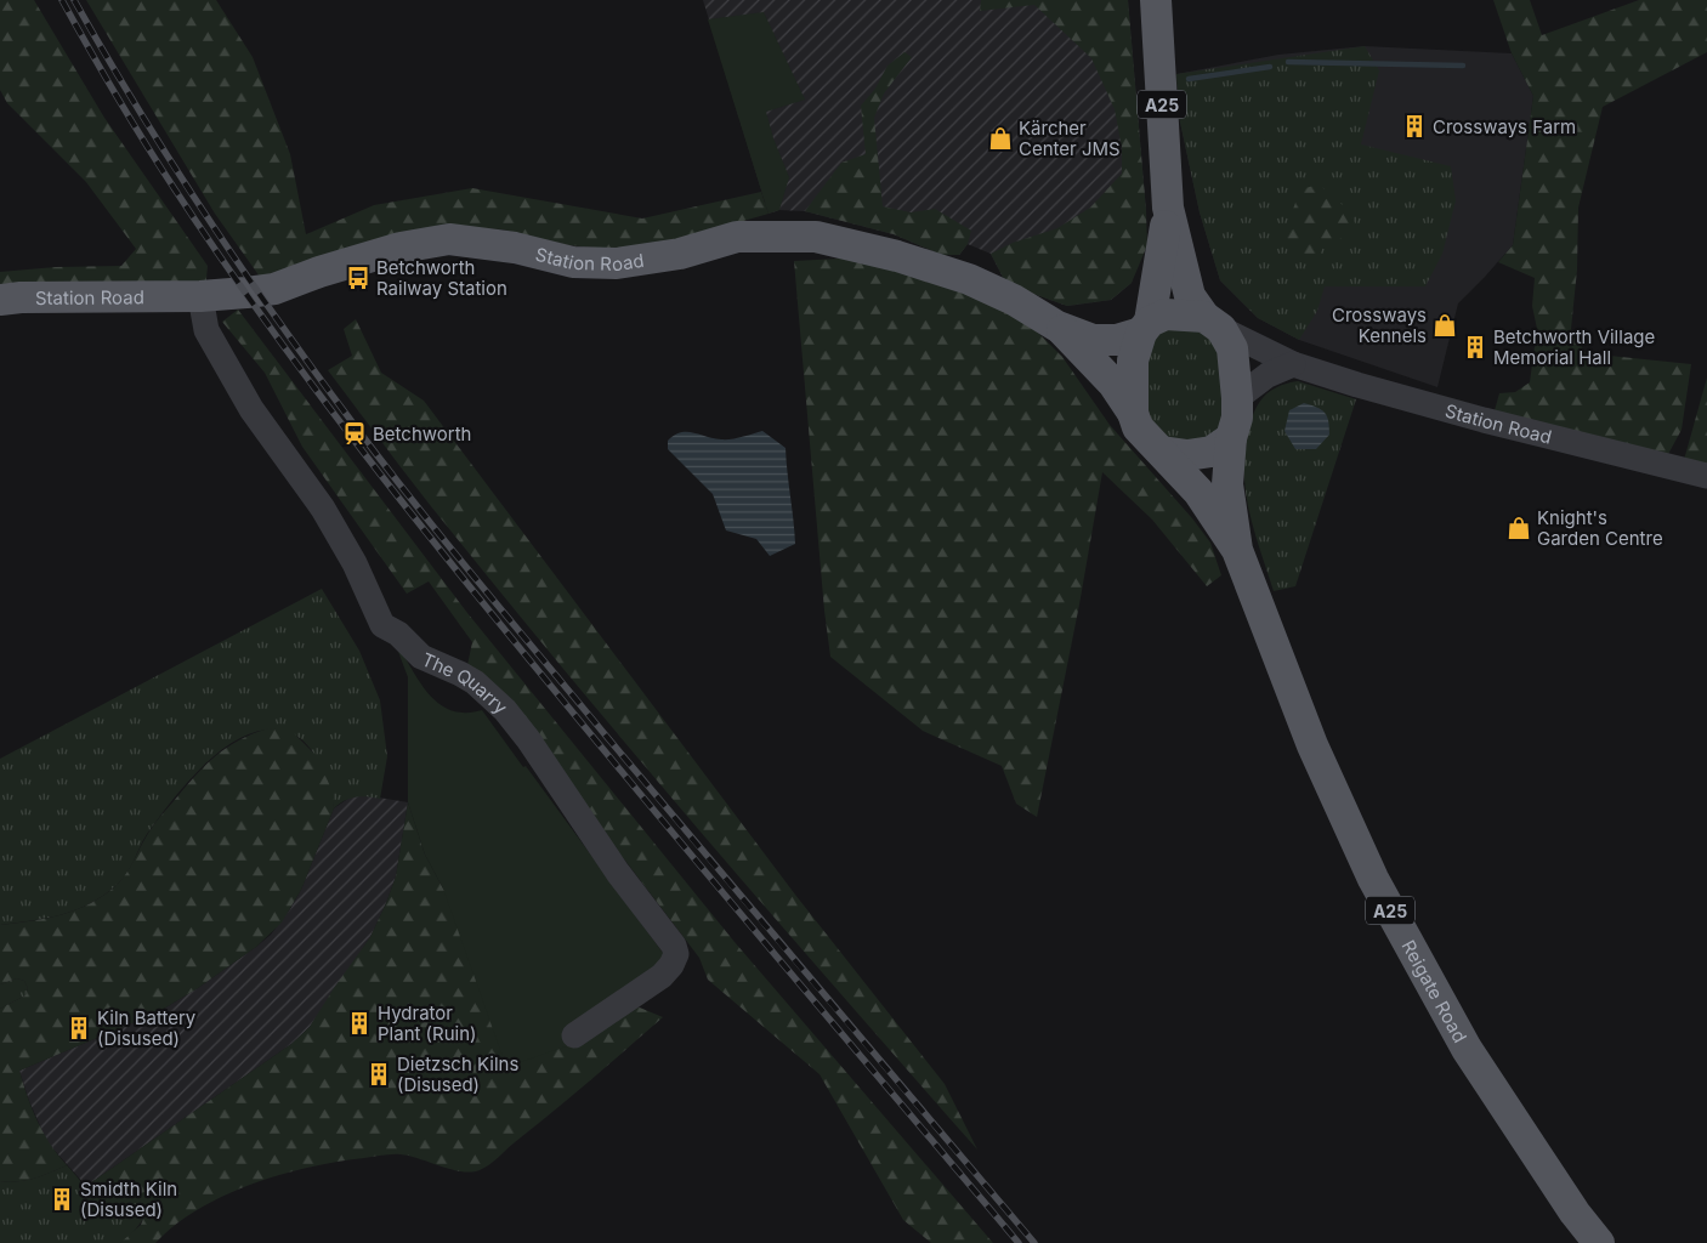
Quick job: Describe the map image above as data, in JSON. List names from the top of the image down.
{
  "streets": {
    "main road": ["A25", "Station Road", "Reigate Road"],
    "street": ["The Quarry"]
  },
  "crossings": [
    ["A25", "Station Road"],
    ["A25", "Reigate Road"],
    ["Station Road", "The Quarry"],
    ["Station Road", "Reigate Road"]
  ],
  "places": {
    "building": [
      "Crossways Farm",
      "Betchworth Village Memorial Hall",
      "Hydrator Plant (Ruin)",
      "Kiln Battery (Disused)",
      "Dietzsch Kilns (Disused)",
      "Smidth Kiln (Disused)"
    ],
    "shop": ["Kärcher Center JMS", "Crossways Kennels", "Knight's Garden Centre"],
    "bus stop": ["Betchworth Railway Station"],
    "station": ["Betchworth"]
  }
}
